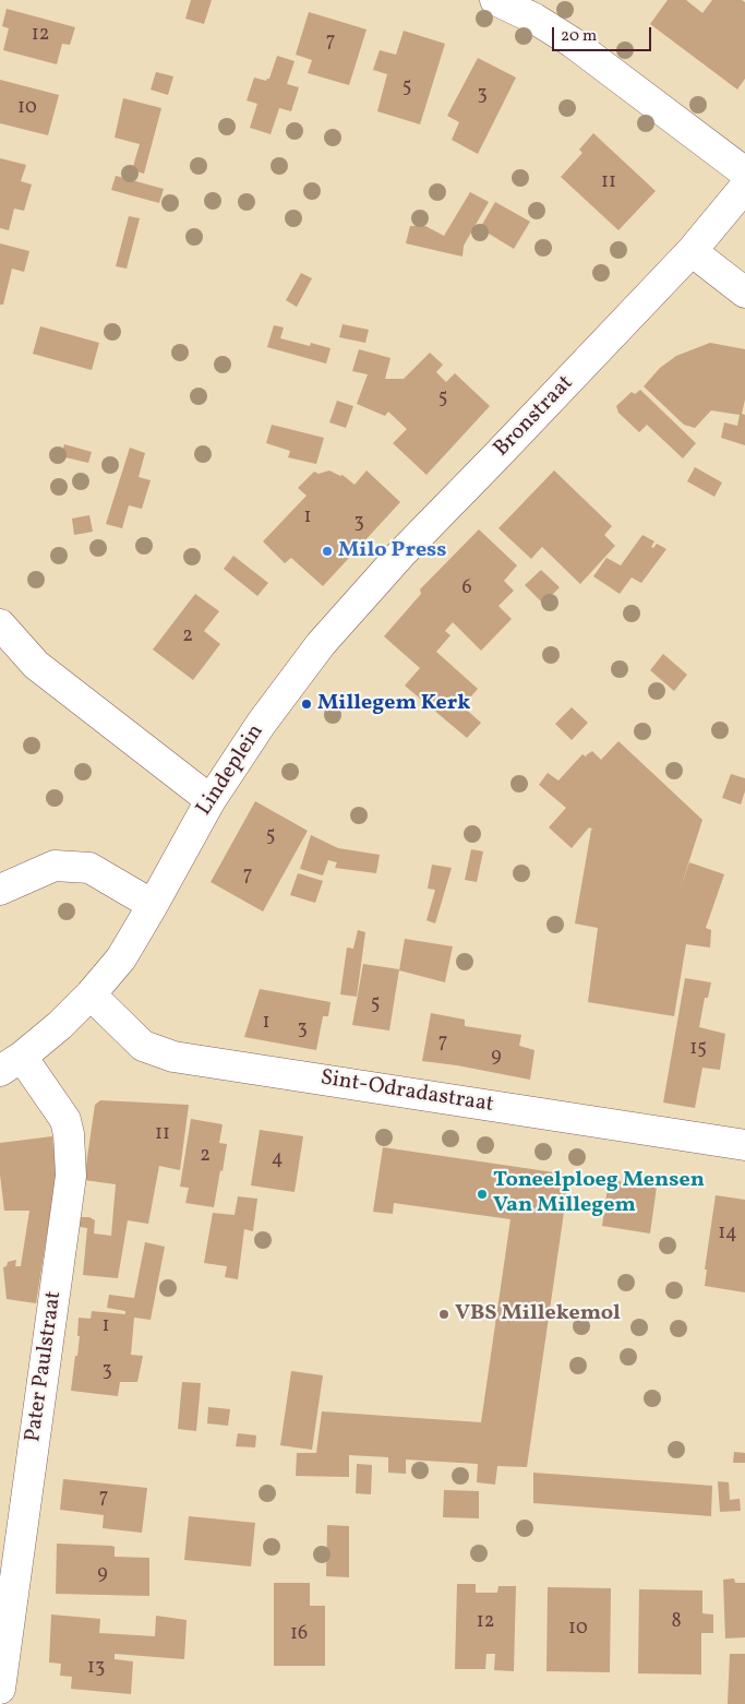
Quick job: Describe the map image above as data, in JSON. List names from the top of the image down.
{
  "streets": {
    "street": [
      "Bronstraat",
      "Lindeplein",
      "Sint-Odradastraat",
      "Pater Paulstraat"
    ]
  },
  "crossings": [
    ["Bronstraat", "Lindeplein"],
    ["Lindeplein", "Sint-Odradastraat"],
    ["Lindeplein", "Pater Paulstraat"]
  ],
  "places": [
    "Milo Press",
    "Millegem Kerk",
    "Toneelploeg Mensen Van Millegem",
    "VBS Millekemol"
  ],
  "house_numbers": [
    "12",
    "7",
    "5",
    "3",
    "10",
    "11",
    "5",
    "1",
    "3",
    "6",
    "2",
    "5",
    "7",
    "5",
    "1",
    "3",
    "7",
    "15",
    "9",
    "11",
    "2",
    "4",
    "14",
    "1",
    "3",
    "7",
    "9",
    "12",
    "8",
    "10",
    "16",
    "13"
  ],
  "scale_bar": "20 m"
}
